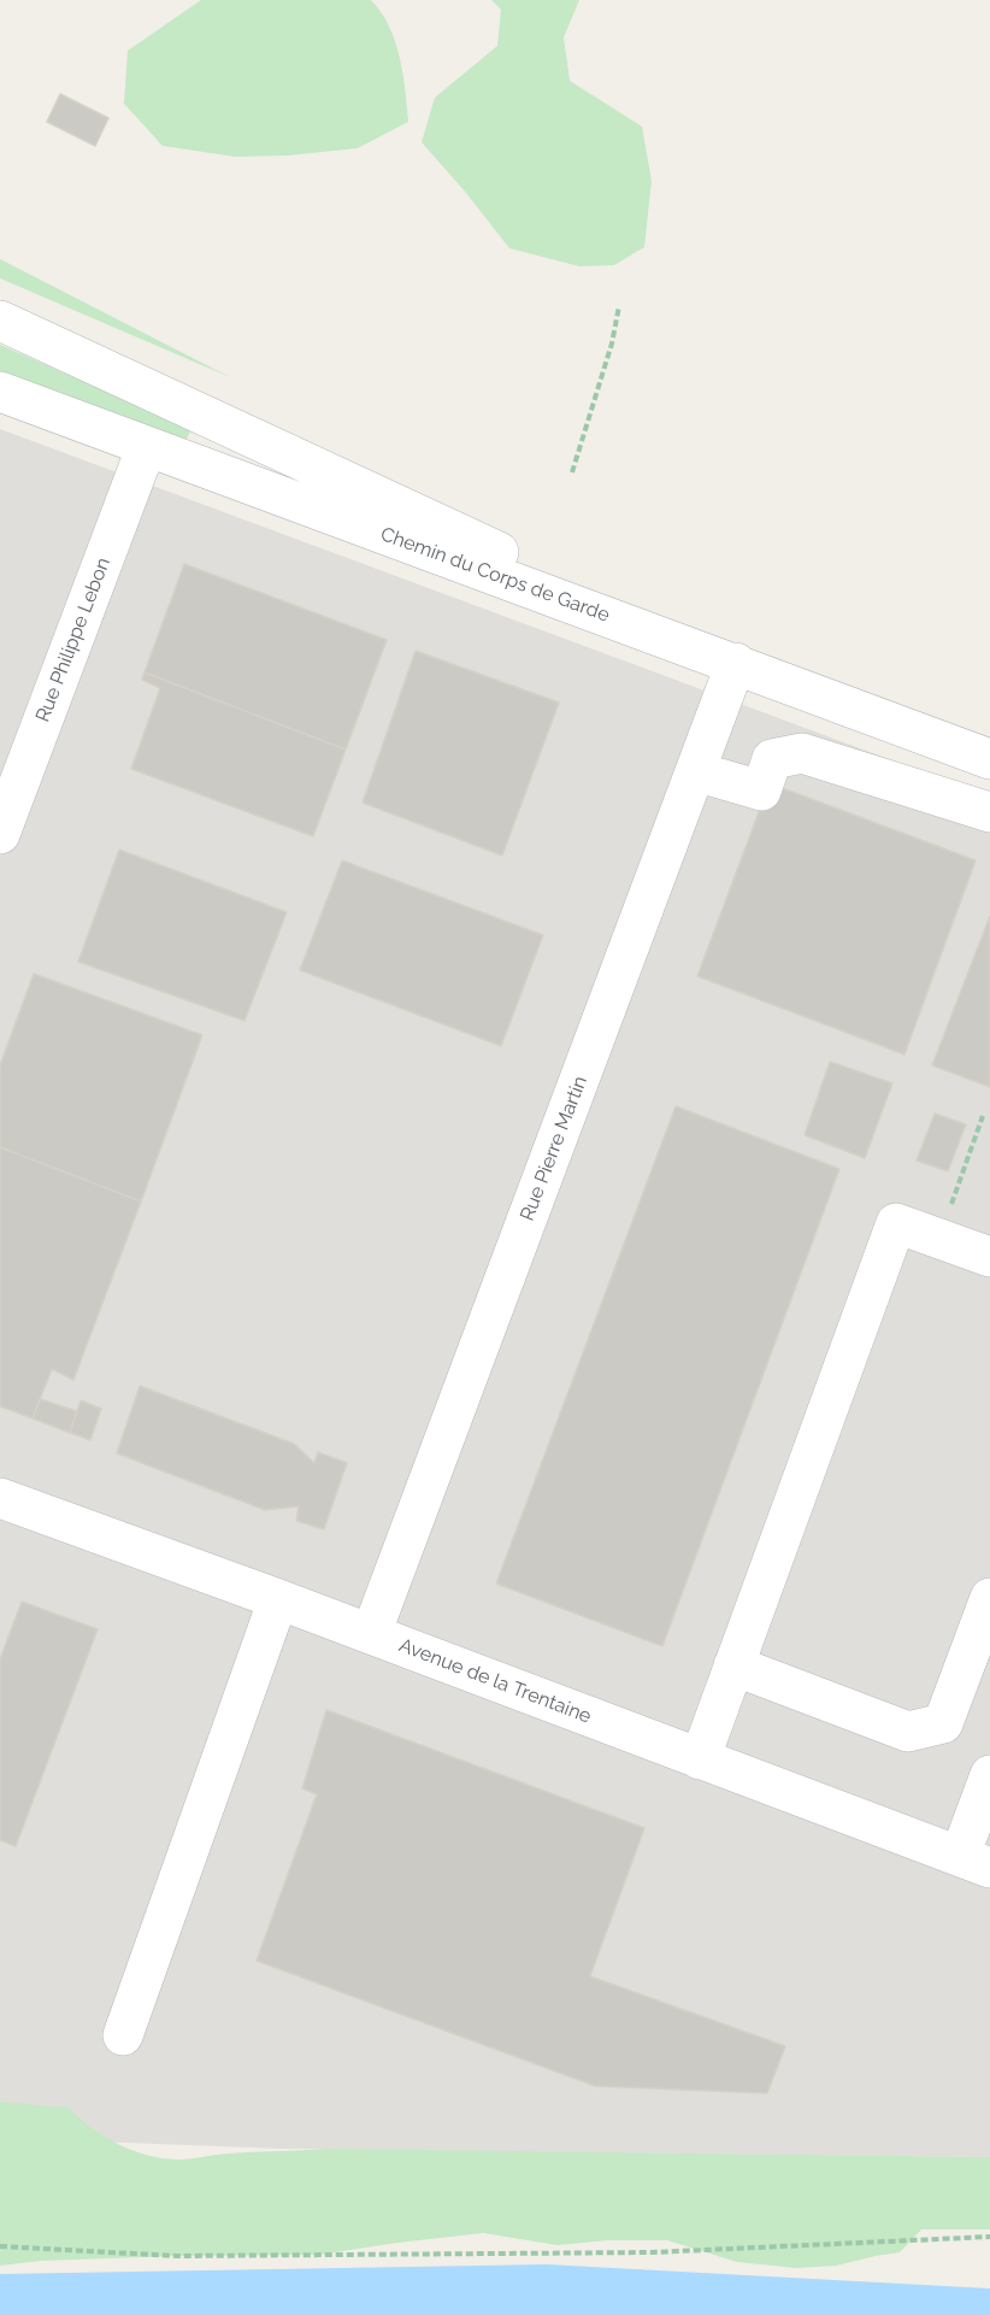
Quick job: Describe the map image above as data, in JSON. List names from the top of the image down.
{
  "streets": {
    "street": [
      "Chemin du Corps de Garde",
      "Rue Philippe Lebon",
      "Rue Pierre Martin",
      "Avenue de la Trentaine"
    ]
  },
  "crossings": [
    ["Chemin du Corps de Garde", "Rue Philippe Lebon"],
    ["Chemin du Corps de Garde", "Rue Pierre Martin"],
    ["Rue Pierre Martin", "Avenue de la Trentaine"]
  ]
}
